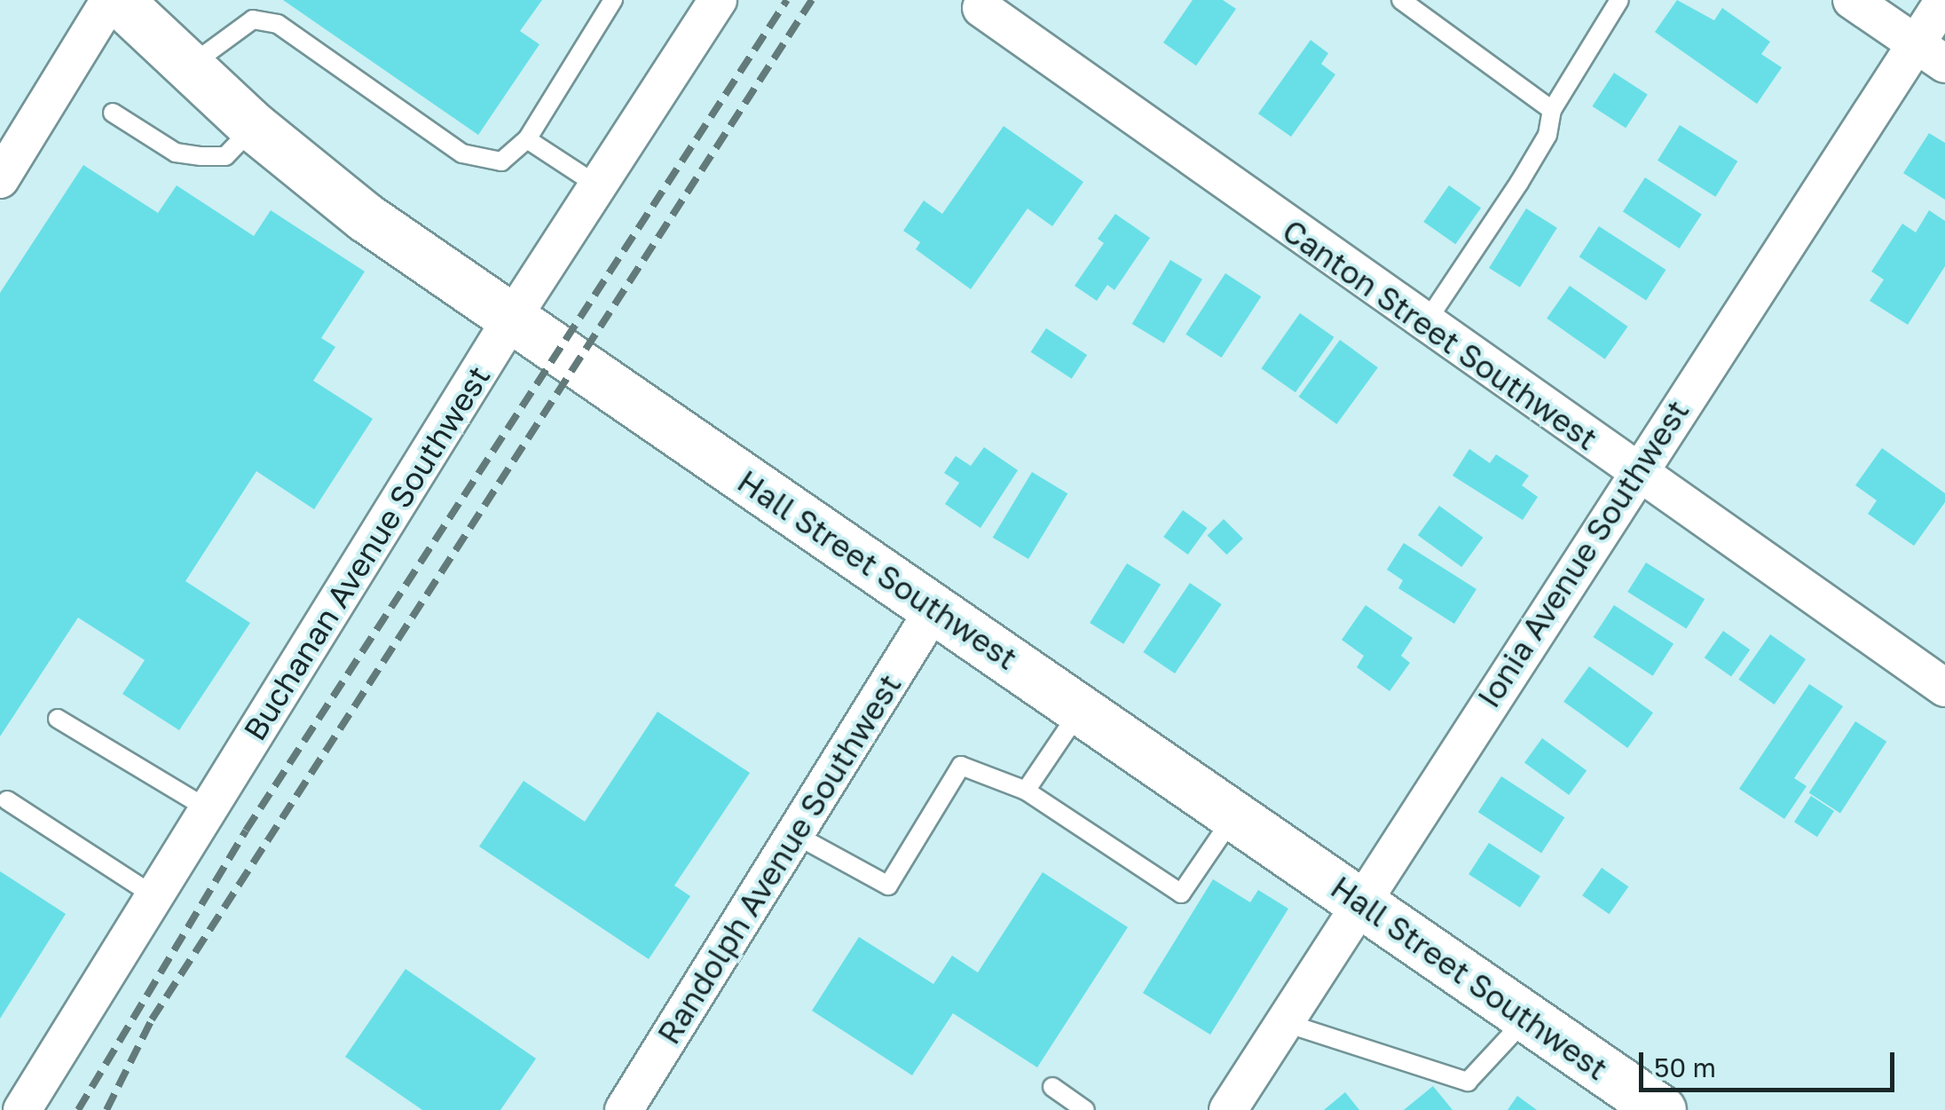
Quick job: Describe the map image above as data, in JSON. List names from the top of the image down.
{
  "streets": {
    "main road": ["Hall Street Southwest"],
    "street": [
      "Canton Street Southwest",
      "Buchanan Avenue Southwest",
      "Ionia Avenue Southwest",
      "Randolph Avenue Southwest"
    ]
  },
  "crossings": [
    ["Canton Street Southwest", "Ionia Avenue Southwest"],
    ["Buchanan Avenue Southwest", "Hall Street Southwest"],
    ["Ionia Avenue Southwest", "Hall Street Southwest"],
    ["Hall Street Southwest", "Randolph Avenue Southwest"]
  ],
  "scale_bar": "50 m"
}
